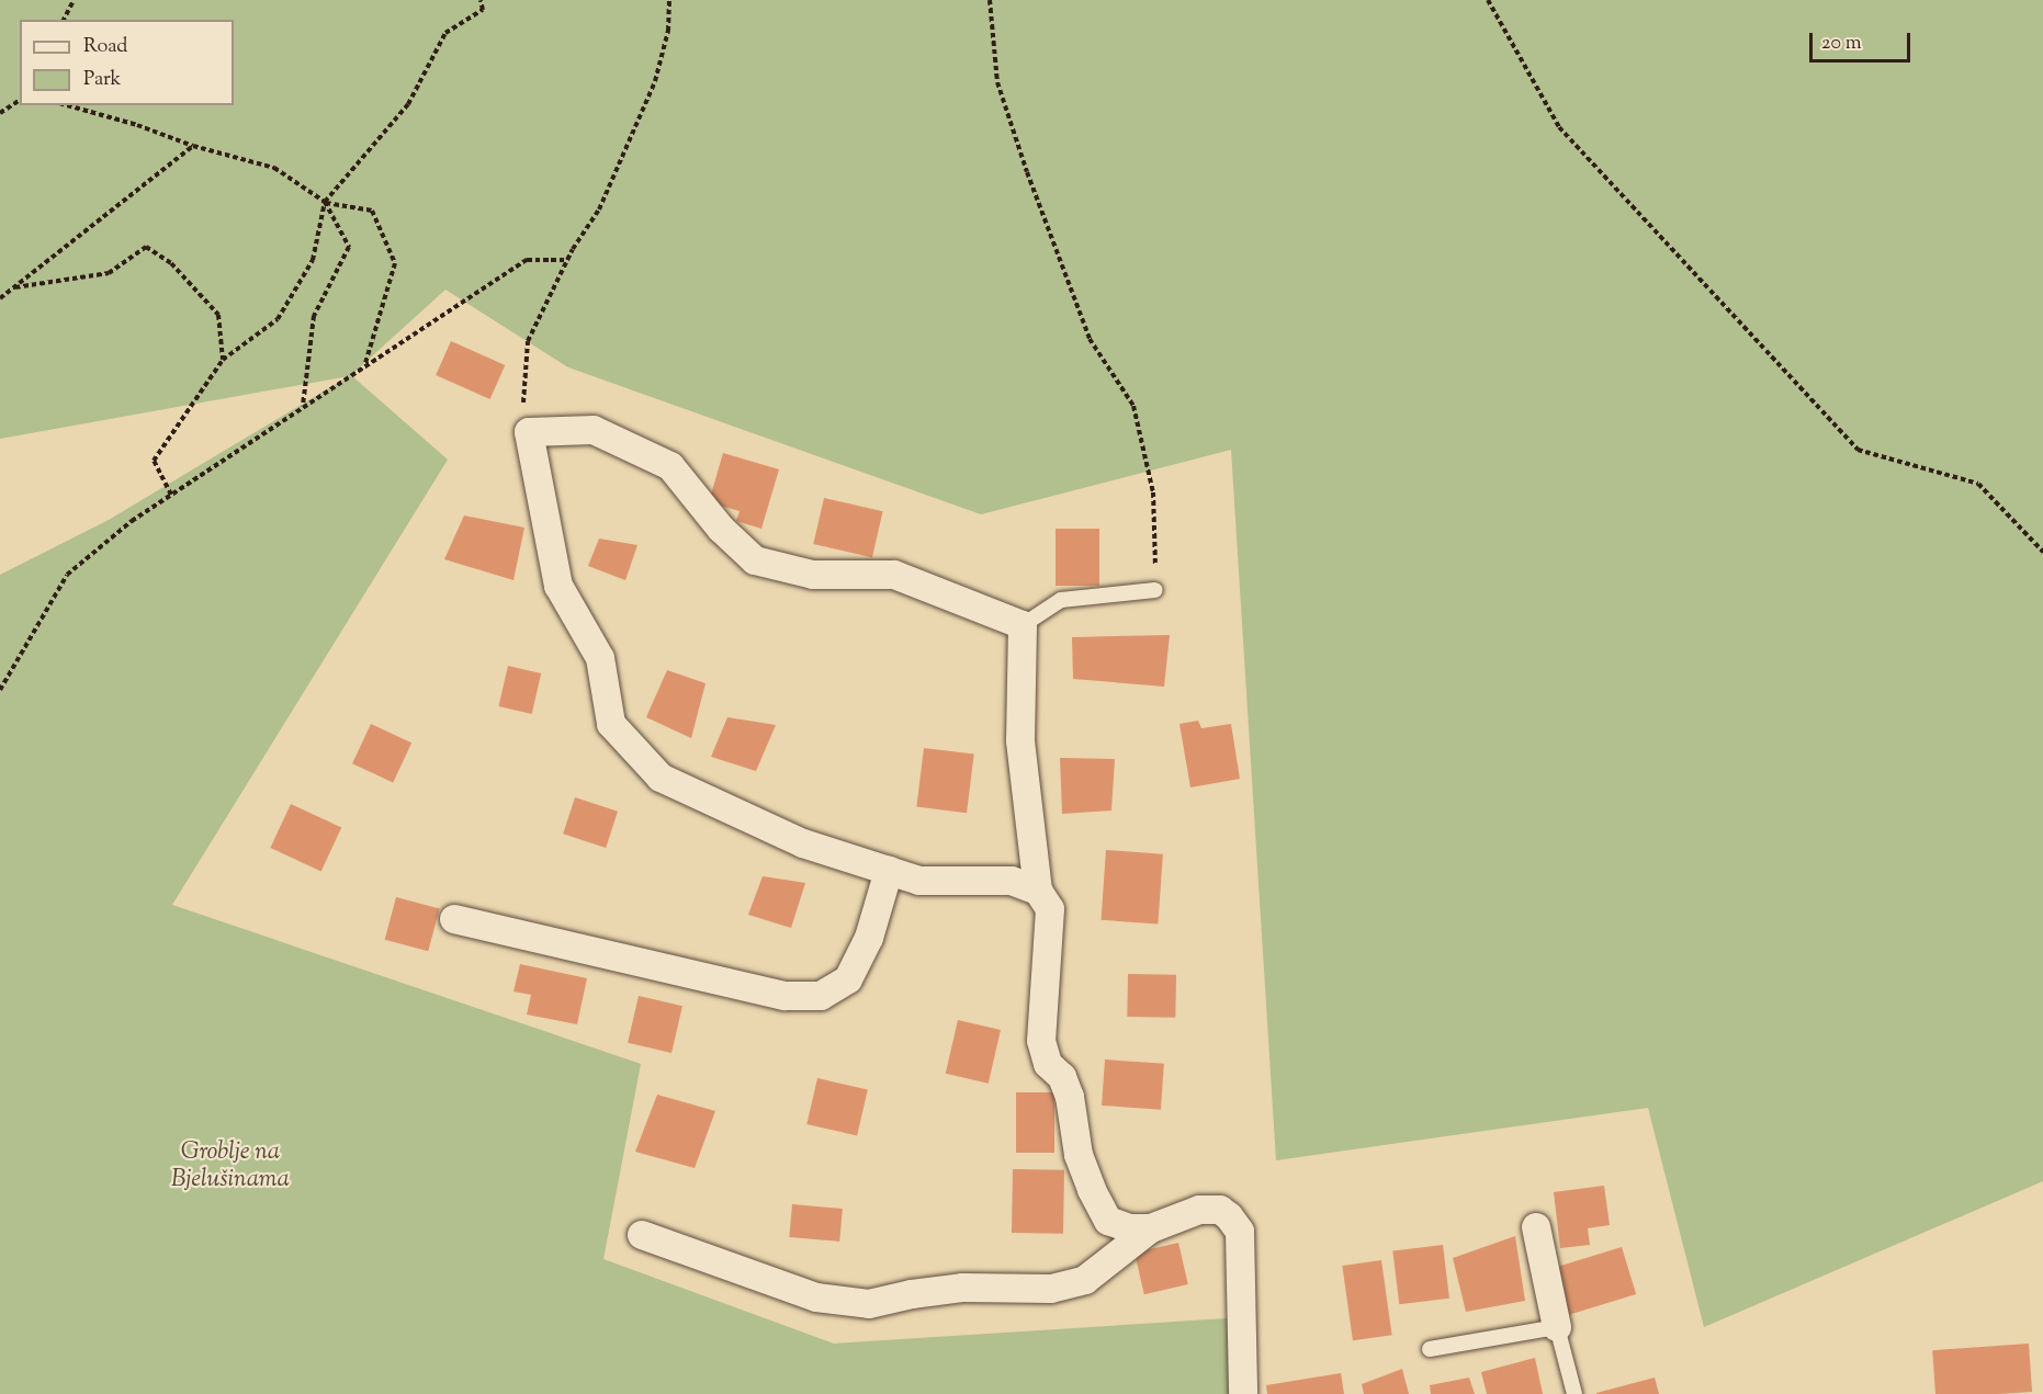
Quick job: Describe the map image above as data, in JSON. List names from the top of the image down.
{
  "parks": ["Groblje na Bjelušinama"],
  "legend": ["Road", "Park"],
  "scale_bar": "20 m"
}
